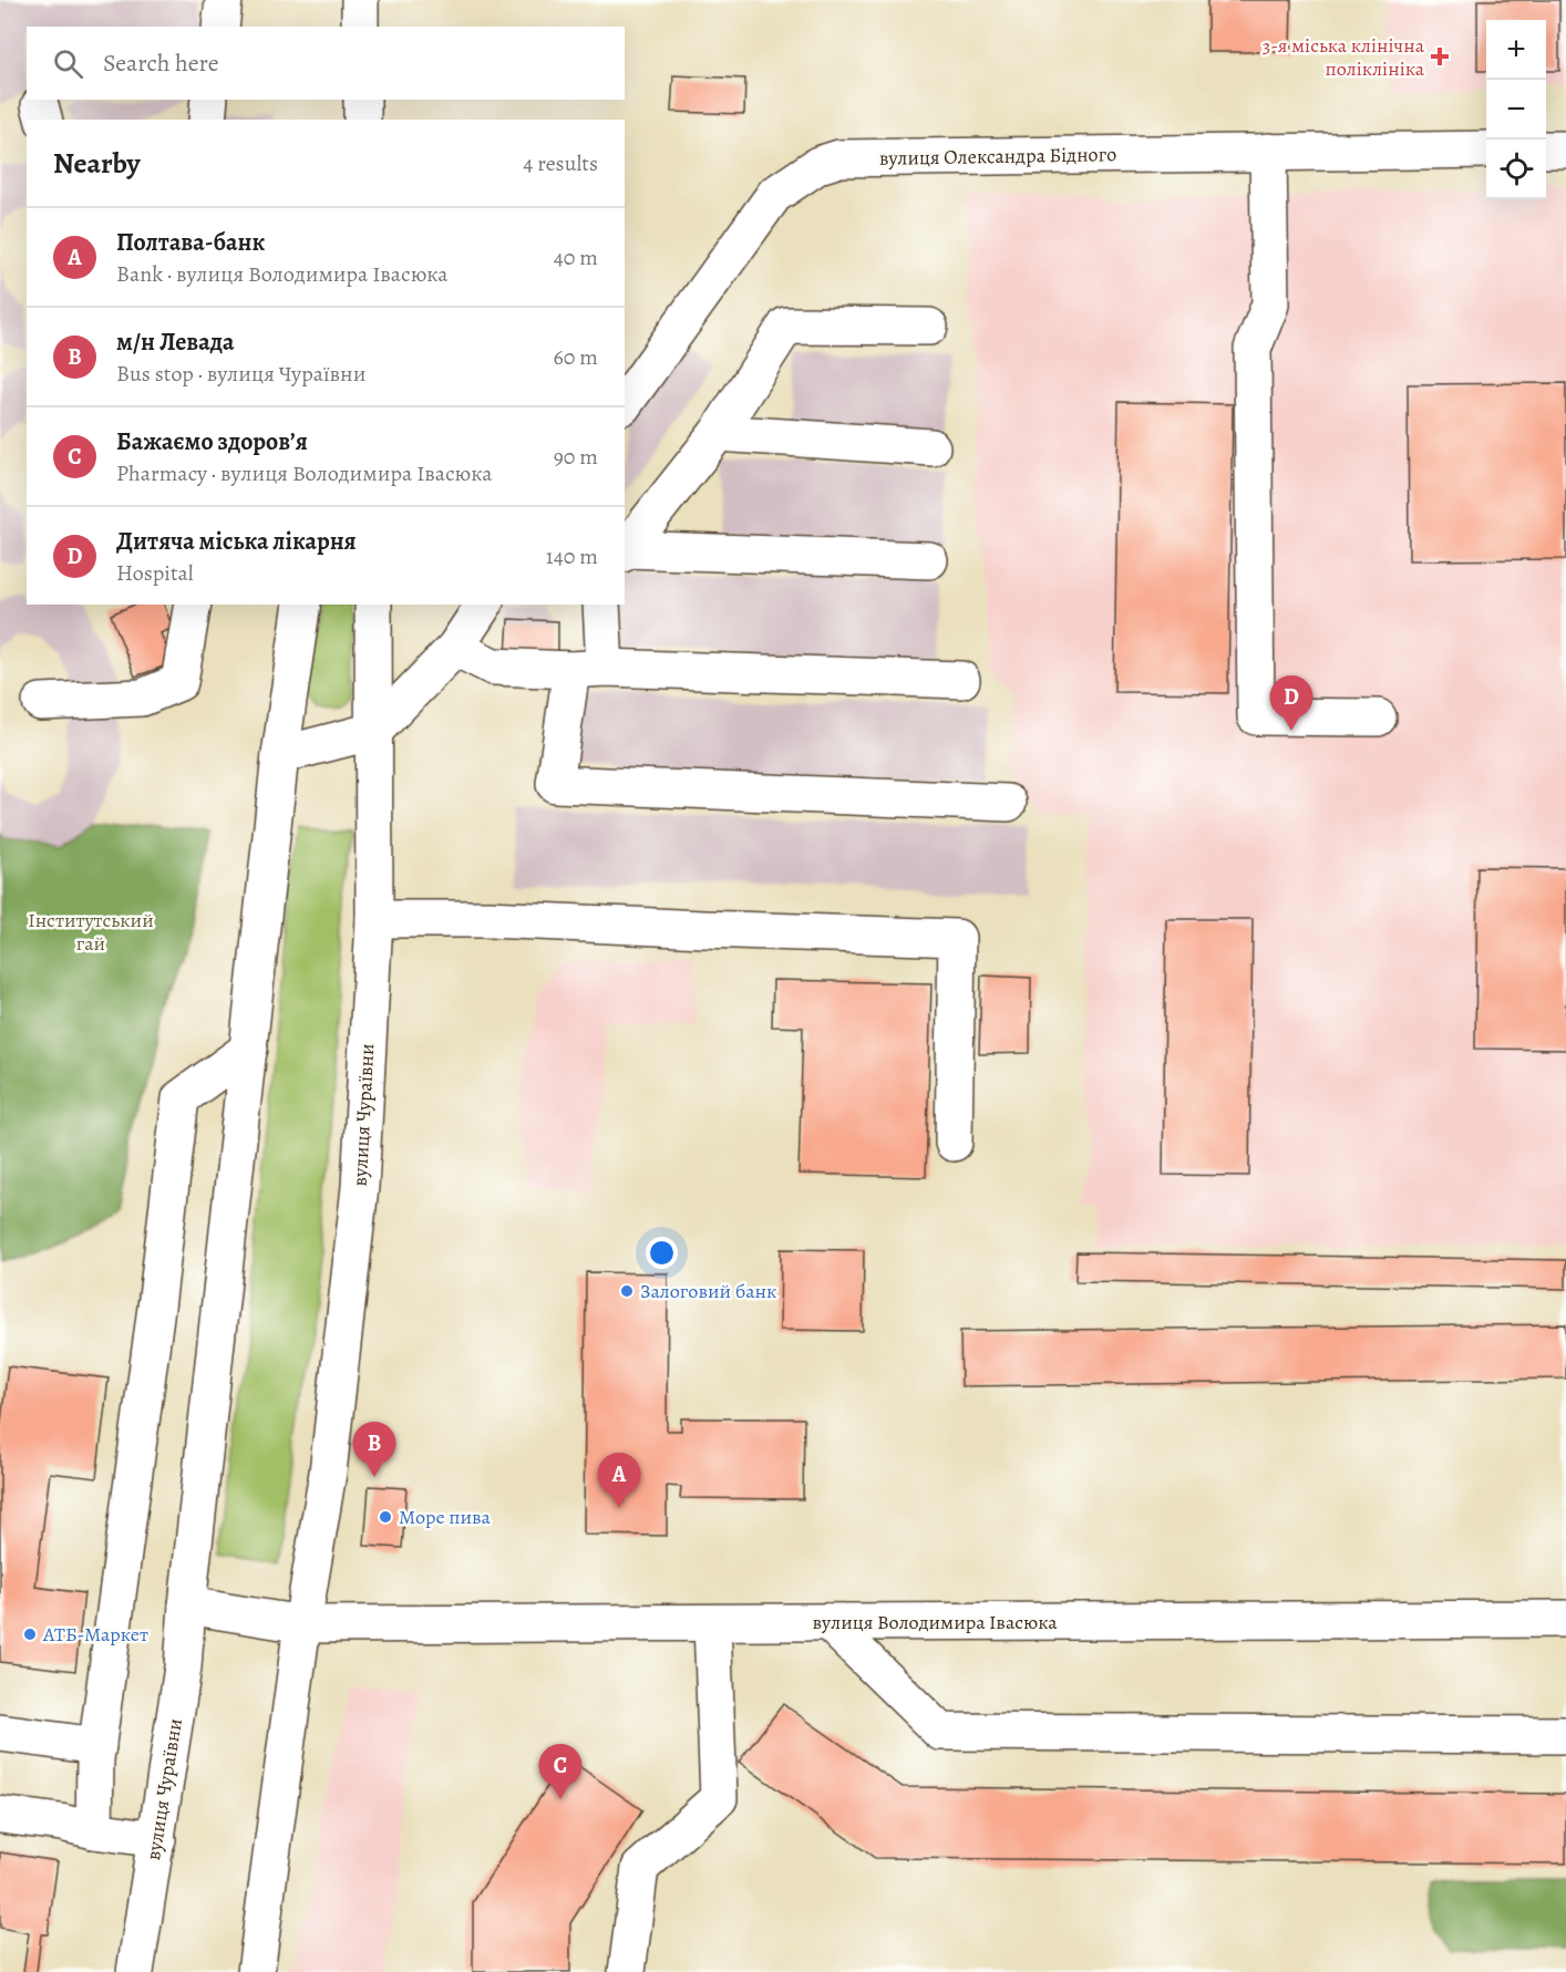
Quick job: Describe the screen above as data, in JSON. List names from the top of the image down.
{
  "streets": {
    "street": ["вулиця Олександра Бідного", "вулиця Чураївни", "вулиця Володимира Івасюка"]
  },
  "crossings": [
    ["вулиця Чураївни", "вулиця Володимира Івасюка"]
  ],
  "parks": ["Інститутський гай"],
  "places": {
    "health": ["3-я міська клінічна поліклініка"],
    "other": ["Залоговий банк", "Море пива", "АТБ-Маркет"]
  },
  "page": {
    "map_buttons": ["+", "−"],
    "search": "Search here",
    "heading": ["Nearby", "4 results"],
    "list": [
      {
        "mark": "A",
        "name": "Полтава-банк",
        "note": "Bank · вулиця Володимира Івасюка",
        "value": "40 m"
      },
      {
        "mark": "B",
        "name": "м/н Левада",
        "note": "Bus stop · вулиця Чураївни",
        "value": "60 m"
      },
      {
        "mark": "C",
        "name": "Бажаємо здоровʼя",
        "note": "Pharmacy · вулиця Володимира Івасюка",
        "value": "90 m"
      },
      {
        "mark": "D",
        "name": "Дитяча міська лікарня",
        "note": "Hospital",
        "value": "140 m"
      }
    ],
    "pins": [
      "D",
      "B",
      "A",
      "C"
    ]
  }
}
